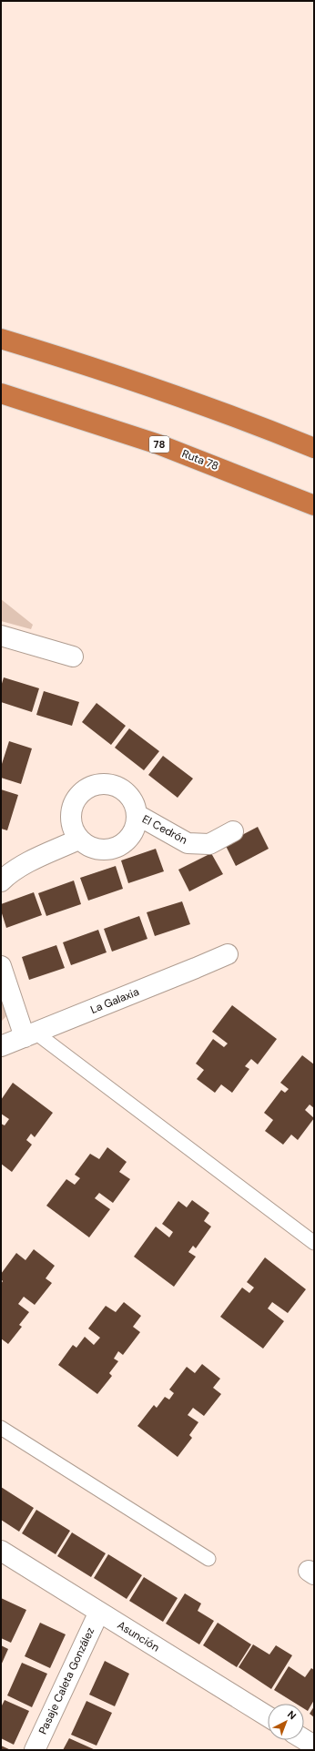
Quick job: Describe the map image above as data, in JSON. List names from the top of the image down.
{
  "streets": {
    "highway": ["78", "Ruta 78"],
    "street": [
      "El Cedrón",
      "La Galaxia",
      "Asunción",
      "Pasaje Caleta González"
    ]
  },
  "crossings": [
    ["Asunción", "Pasaje Caleta González"]
  ],
  "north": "top right"
}
